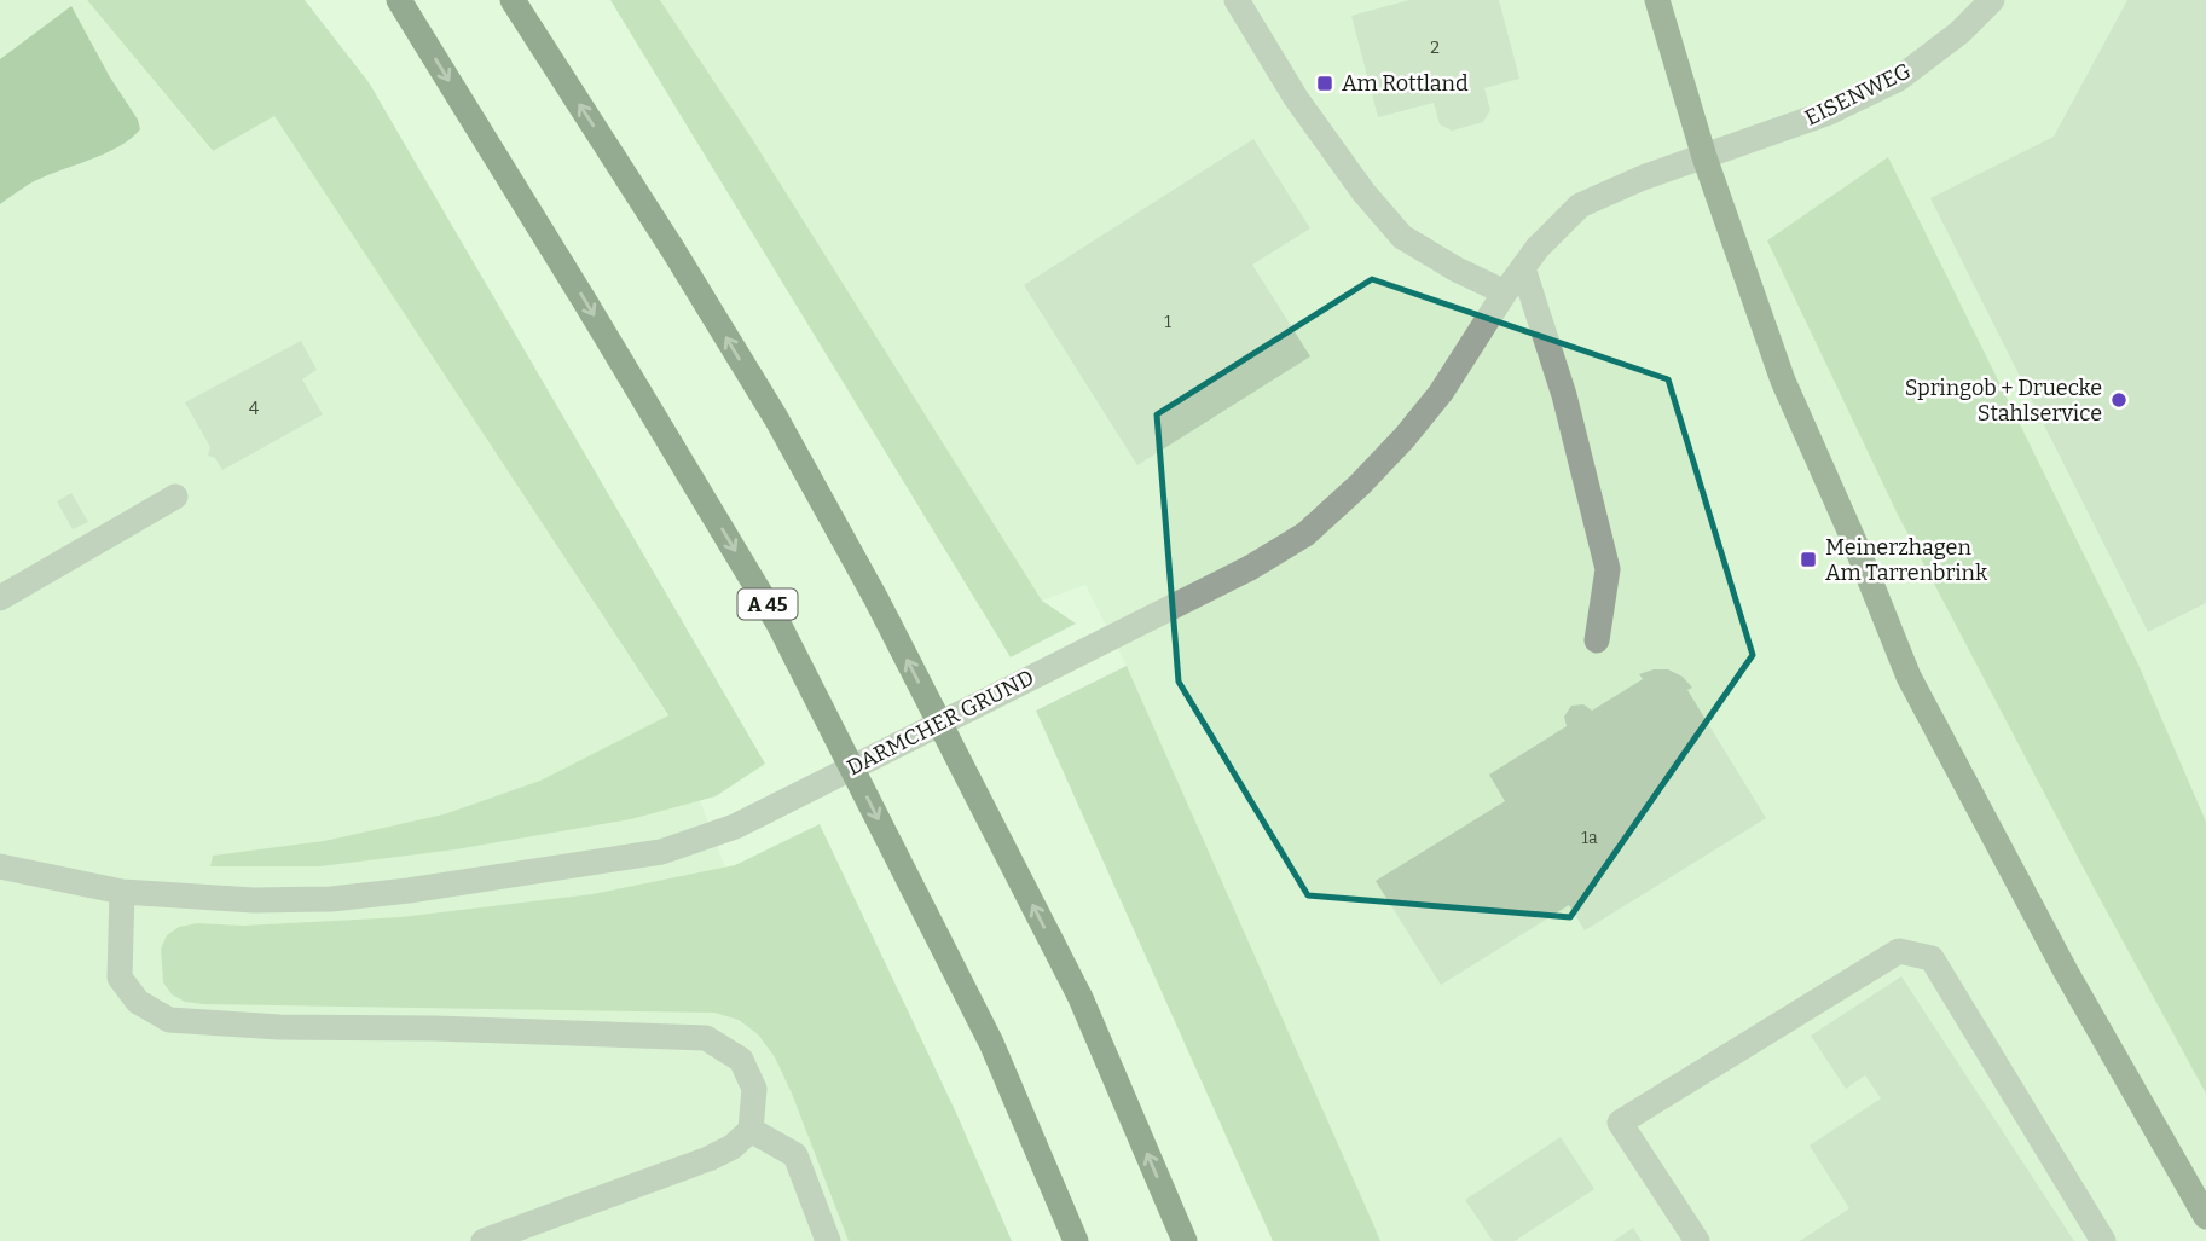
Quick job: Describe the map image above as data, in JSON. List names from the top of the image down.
{
  "streets": {
    "highway": ["A 45"],
    "street": ["EISENWEG", "DARMCHER GRUND"]
  },
  "crossings": [
    ["EISENWEG", "DARMCHER GRUND"]
  ],
  "places": {
    "transit": ["Am Rottland", "Meinerzhagen Am Tarrenbrink"],
    "other": ["Springob + Druecke Stahlservice"]
  },
  "house_numbers": [
    "2",
    "1",
    "4",
    "1a"
  ]
}
